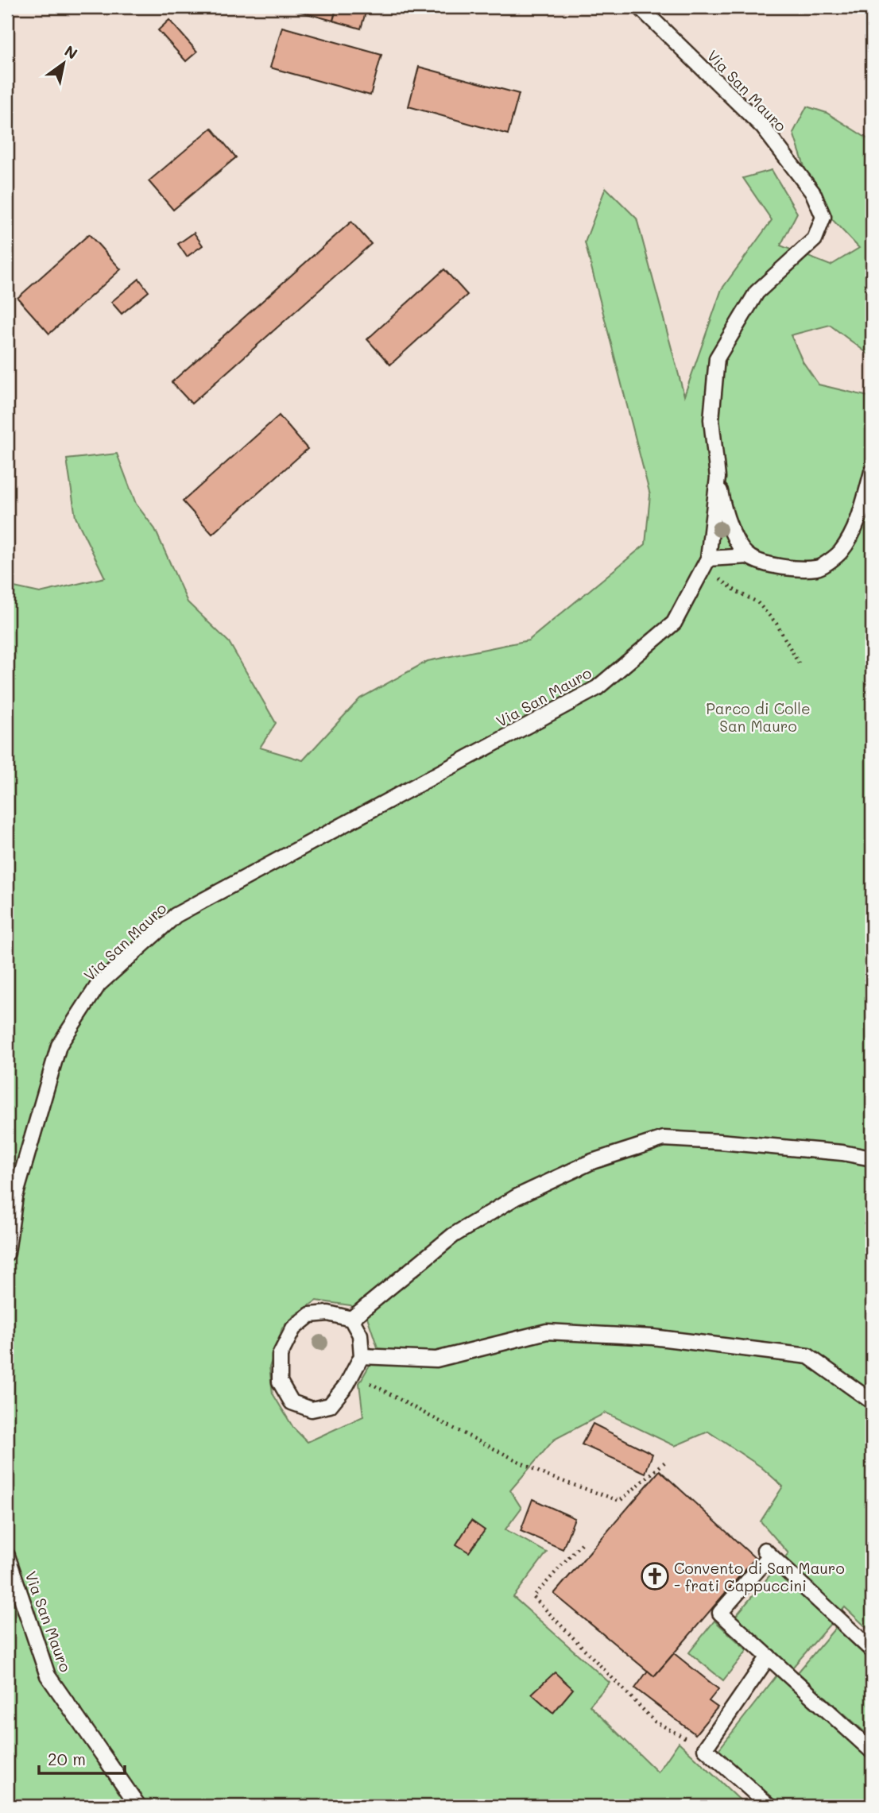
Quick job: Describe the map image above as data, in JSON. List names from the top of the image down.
{
  "streets": {
    "lane": ["Via San Mauro"]
  },
  "parks": ["Parco di Colle San Mauro"],
  "places": {
    "church": ["Convento di San Mauro - frati Cappuccini"]
  },
  "scale_bar": "20 m",
  "north": "top right"
}
